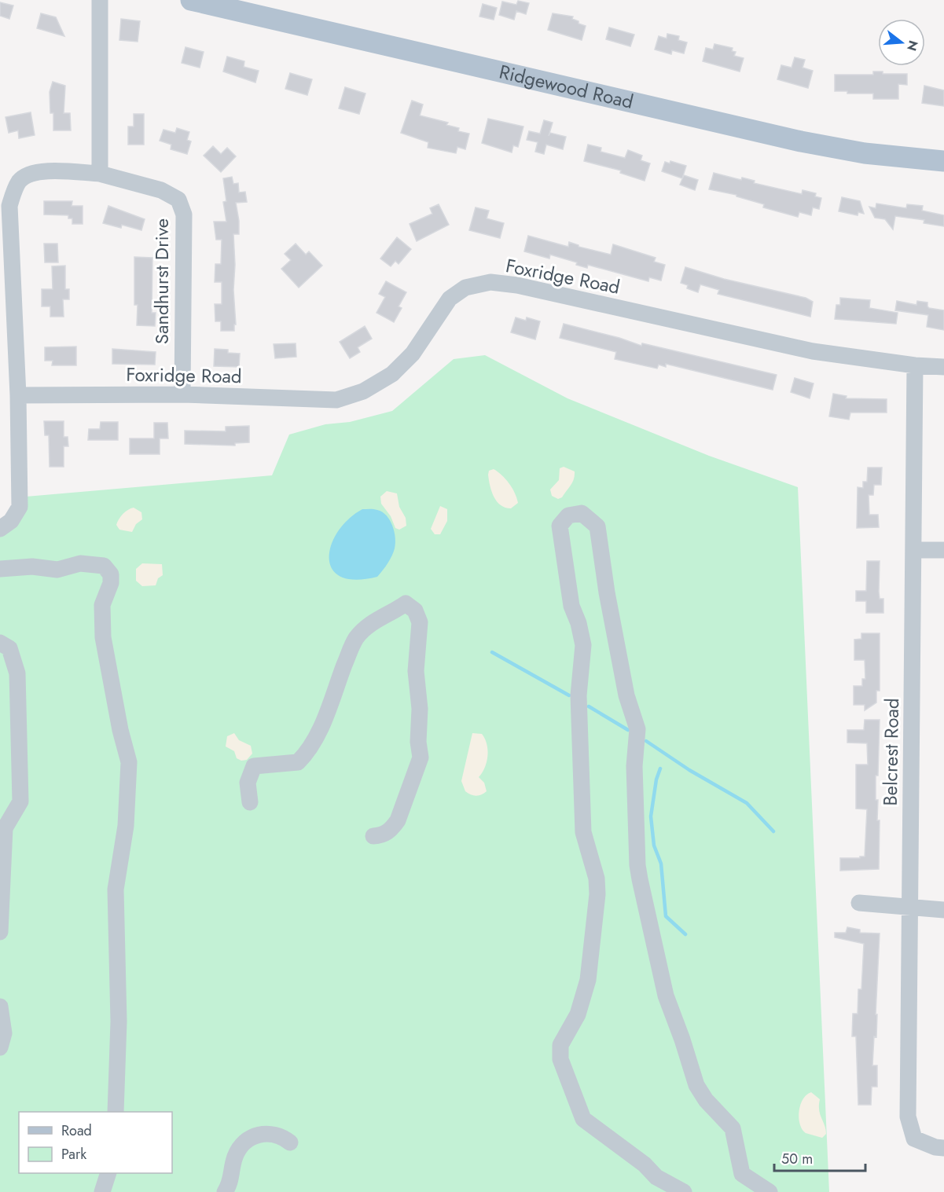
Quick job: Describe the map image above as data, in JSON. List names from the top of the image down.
{
  "streets": {
    "main road": ["Ridgewood Road"],
    "street": ["Foxridge Road", "Sandhurst Drive", "Belcrest Road"]
  },
  "crossings": [
    ["Foxridge Road", "Sandhurst Drive"],
    ["Foxridge Road", "Belcrest Road"]
  ],
  "legend": ["Road", "Park"],
  "scale_bar": "50 m",
  "north": "right"
}
